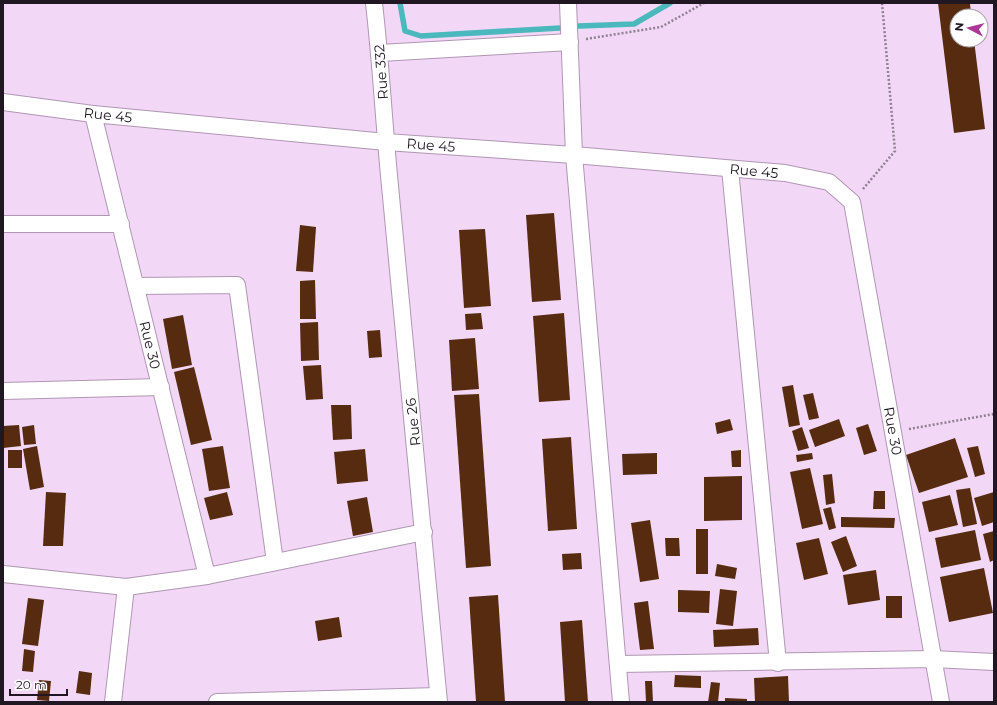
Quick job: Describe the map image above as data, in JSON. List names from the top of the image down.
{
  "streets": {
    "street": [
      "Rue 332",
      "Rue 45",
      "Rue 30",
      "Rue 26"
    ]
  },
  "crossings": [
    ["Rue 332", "Rue 45"],
    ["Rue 332", "Rue 26"],
    ["Rue 45", "Rue 30"],
    ["Rue 45", "Rue 26"]
  ],
  "scale_bar": "20 m",
  "north": "left"
}
